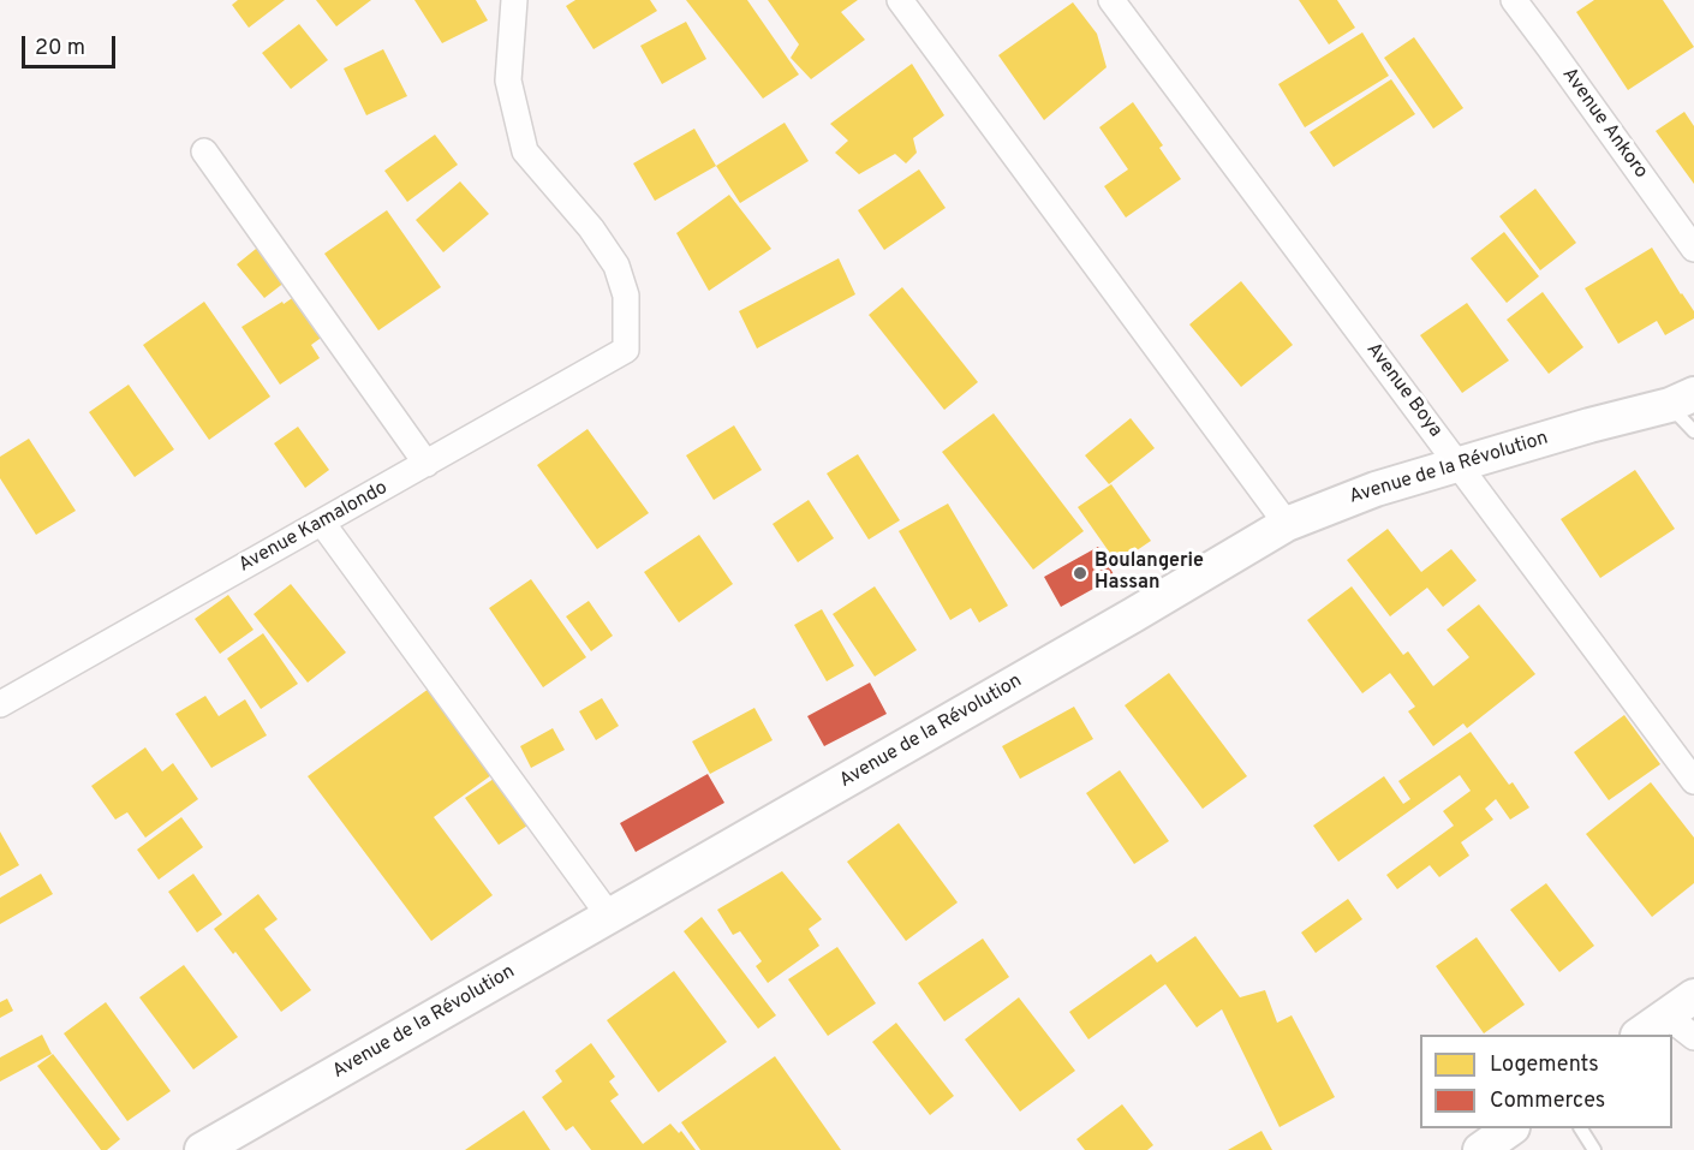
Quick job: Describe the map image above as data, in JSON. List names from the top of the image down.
{
  "streets": {
    "street": [
      "Avenue Ankoro",
      "Avenue Boya",
      "Avenue de la Révolution",
      "Avenue Kamalondo"
    ]
  },
  "crossings": [
    ["Avenue Boya", "Avenue de la Révolution"]
  ],
  "places": ["Boulangerie Hassan"],
  "legend": ["Logements", "Commerces"],
  "scale_bar": "20 m"
}
